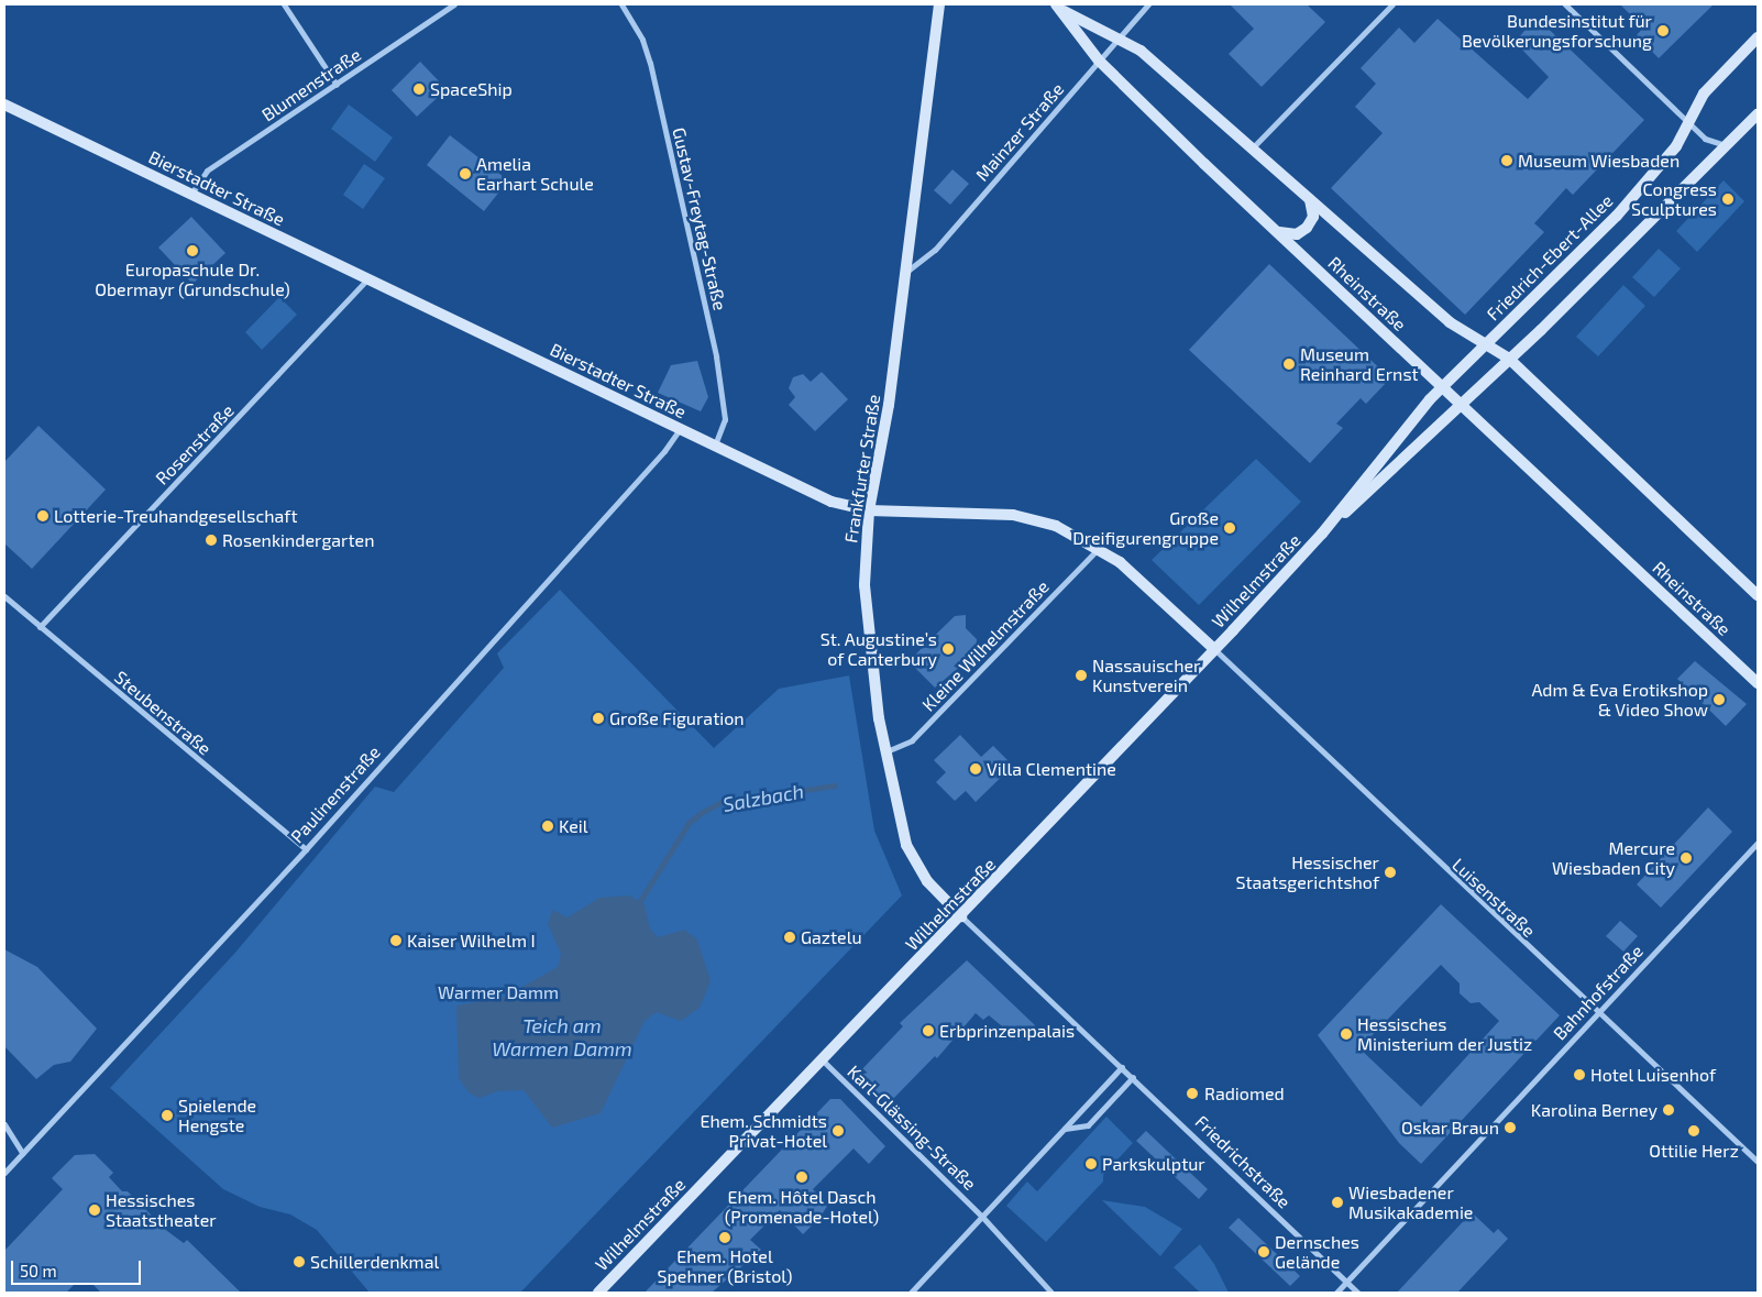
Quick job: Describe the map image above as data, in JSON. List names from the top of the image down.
{
  "streets": {
    "main road": [
      "Bierstadter Straße",
      "Friedrich-Ebert-Allee",
      "Rheinstraße",
      "Frankfurter Straße",
      "Wilhelmstraße"
    ],
    "street": [
      "Blumenstraße",
      "Mainzer Straße",
      "Gustav-Freytag-Straße",
      "Rosenstraße",
      "Kleine Wilhelmstraße",
      "Steubenstraße",
      "Paulinenstraße",
      "Luisenstraße",
      "Bahnhofstraße",
      "Karl-Glässing-Straße",
      "Friedrichstraße"
    ]
  },
  "crossings": [
    ["Blumenstraße", "Bierstadter Straße"],
    ["Mainzer Straße", "Rheinstraße"],
    ["Mainzer Straße", "Frankfurter Straße"],
    ["Bierstadter Straße", "Gustav-Freytag-Straße"],
    ["Bierstadter Straße", "Rosenstraße"],
    ["Bierstadter Straße", "Frankfurter Straße"],
    ["Bierstadter Straße", "Wilhelmstraße"],
    ["Bierstadter Straße", "Kleine Wilhelmstraße"],
    ["Bierstadter Straße", "Paulinenstraße"],
    ["Bierstadter Straße", "Luisenstraße"],
    ["Friedrich-Ebert-Allee", "Rheinstraße"],
    ["Friedrich-Ebert-Allee", "Wilhelmstraße"],
    ["Rheinstraße", "Wilhelmstraße"],
    ["Rosenstraße", "Steubenstraße"],
    ["Frankfurter Straße", "Wilhelmstraße"],
    ["Frankfurter Straße", "Kleine Wilhelmstraße"],
    ["Frankfurter Straße", "Friedrichstraße"],
    ["Wilhelmstraße", "Luisenstraße"],
    ["Wilhelmstraße", "Karl-Glässing-Straße"],
    ["Wilhelmstraße", "Friedrichstraße"],
    ["Steubenstraße", "Paulinenstraße"],
    ["Luisenstraße", "Bahnhofstraße"],
    ["Bahnhofstraße", "Friedrichstraße"]
  ],
  "water": ["Salzbach", "Teich am Warmen Damm"],
  "parks": ["Warmer Damm"],
  "places": [
    "Bundesinstitut für Bevölkerungsforschung",
    "SpaceShip",
    "Museum Wiesbaden",
    "Amelia Earhart Schule",
    "Congress Sculptures",
    "Europaschule Dr. Obermayr (Grundschule)",
    "Museum Reinhard Ernst",
    "Lotterie-Treuhandgesellschaft",
    "Große Dreifigurengruppe",
    "Rosenkindergarten",
    "St. Augustine’s of Canterbury",
    "Nassauischer Kunstverein",
    "Adm & Eva Erotikshop & Video Show",
    "Große Figuration",
    "Villa Clementine",
    "Keil",
    "Mercure Wiesbaden City",
    "Hessischer Staatsgerichtshof",
    "Gaztelu",
    "Kaiser Wilhelm I",
    "Erbprinzenpalais",
    "Hessisches Ministerium der Justiz",
    "Hotel Luisenhof",
    "Radiomed",
    "Karolina Berney",
    "Spielende Hengste",
    "Oskar Braun",
    "Ehem. Schmidts Privat-Hotel",
    "Ottilie Herz",
    "Parkskulptur",
    "Ehem. Hôtel Dasch (Promenade-Hotel)",
    "Wiesbadener Musikakademie",
    "Hessisches Staatstheater",
    "Ehem. Hotel Spehner (Bristol)",
    "Dernsches Gelände",
    "Schillerdenkmal"
  ],
  "scale_bar": "50 m"
}
